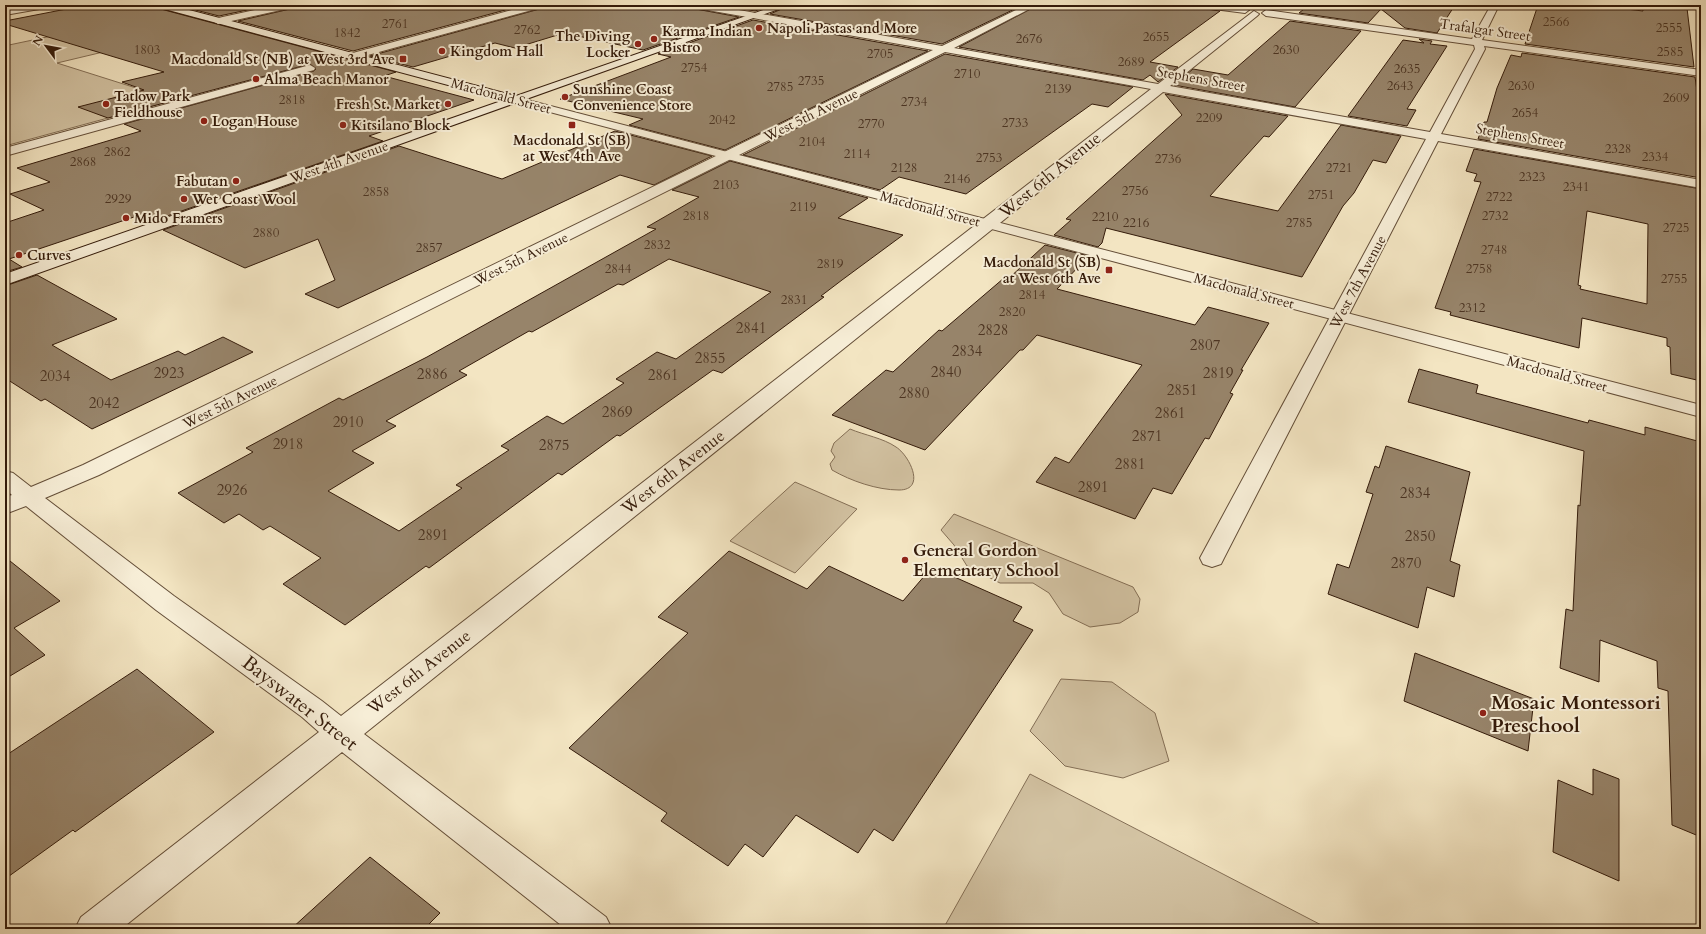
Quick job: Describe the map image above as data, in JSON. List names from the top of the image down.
{
  "streets": {
    "street": [
      "Trafalgar Street",
      "Stephens Street",
      "Macdonald Street",
      "West 5th Avenue",
      "West 4th Avenue",
      "West 6th Avenue",
      "West 7th Avenue",
      "Bayswater Street"
    ]
  },
  "crossings": [
    ["Trafalgar Street", "West 6th Avenue"],
    ["Trafalgar Street", "West 7th Avenue"],
    ["Stephens Street", "West 5th Avenue"],
    ["Stephens Street", "West 4th Avenue"],
    ["Stephens Street", "West 6th Avenue"],
    ["Stephens Street", "West 7th Avenue"],
    ["Macdonald Street", "West 5th Avenue"],
    ["Macdonald Street", "West 4th Avenue"],
    ["Macdonald Street", "West 6th Avenue"],
    ["Macdonald Street", "West 7th Avenue"],
    ["West 5th Avenue", "Bayswater Street"],
    ["West 6th Avenue", "Bayswater Street"]
  ],
  "places": {
    "other": [
      "Napoli Pastas and More",
      "Karma Indian Bistro",
      "The Diving Locker",
      "Kingdom Hall",
      "Alma Beach Manor",
      "Sunshine Coast Convenience Store",
      "Tatlow Park Fieldhouse",
      "Fresh St. Market",
      "Logan House",
      "Kitsilano Block",
      "Fabutan",
      "Wet Coast Wool",
      "Mido Framers",
      "Curves",
      "General Gordon Elementary School",
      "Mosaic Montessori Preschool"
    ],
    "transit": ["Macdonald St (NB) at West 3rd Ave", "Macdonald St (SB) at West 4th Ave", "Macdonald St (SB) at West 6th Ave"]
  },
  "house_numbers": [
    "2566",
    "2761",
    "2555",
    "2762",
    "1842",
    "2655",
    "2676",
    "1803",
    "2630",
    "2585",
    "2705",
    "2689",
    "2754",
    "2635",
    "2710",
    "2735",
    "2643",
    "2630",
    "2785",
    "2139",
    "2609",
    "2818",
    "2734",
    "2654",
    "2209",
    "2042",
    "2733",
    "2770",
    "2104",
    "2328",
    "2862",
    "2114",
    "2334",
    "2753",
    "2736",
    "2868",
    "2128",
    "2721",
    "2323",
    "2146",
    "2103",
    "2341",
    "2756",
    "2858",
    "2751",
    "2722",
    "2929",
    "2119",
    "2818",
    "2732",
    "2210",
    "2216",
    "2785",
    "2725",
    "2880",
    "2832",
    "2857",
    "2748",
    "2819",
    "2844",
    "2758",
    "2755",
    "2814",
    "2831",
    "2312",
    "2820",
    "2841",
    "2828",
    "2807",
    "2834",
    "2855",
    "2840",
    "2923",
    "2819",
    "2886",
    "2861",
    "2034",
    "2851",
    "2880",
    "2042",
    "2869",
    "2861",
    "2910",
    "2871",
    "2918",
    "2875",
    "2881",
    "2891",
    "2926",
    "2834",
    "2891",
    "2850",
    "2870"
  ],
  "north": "top left"
}
